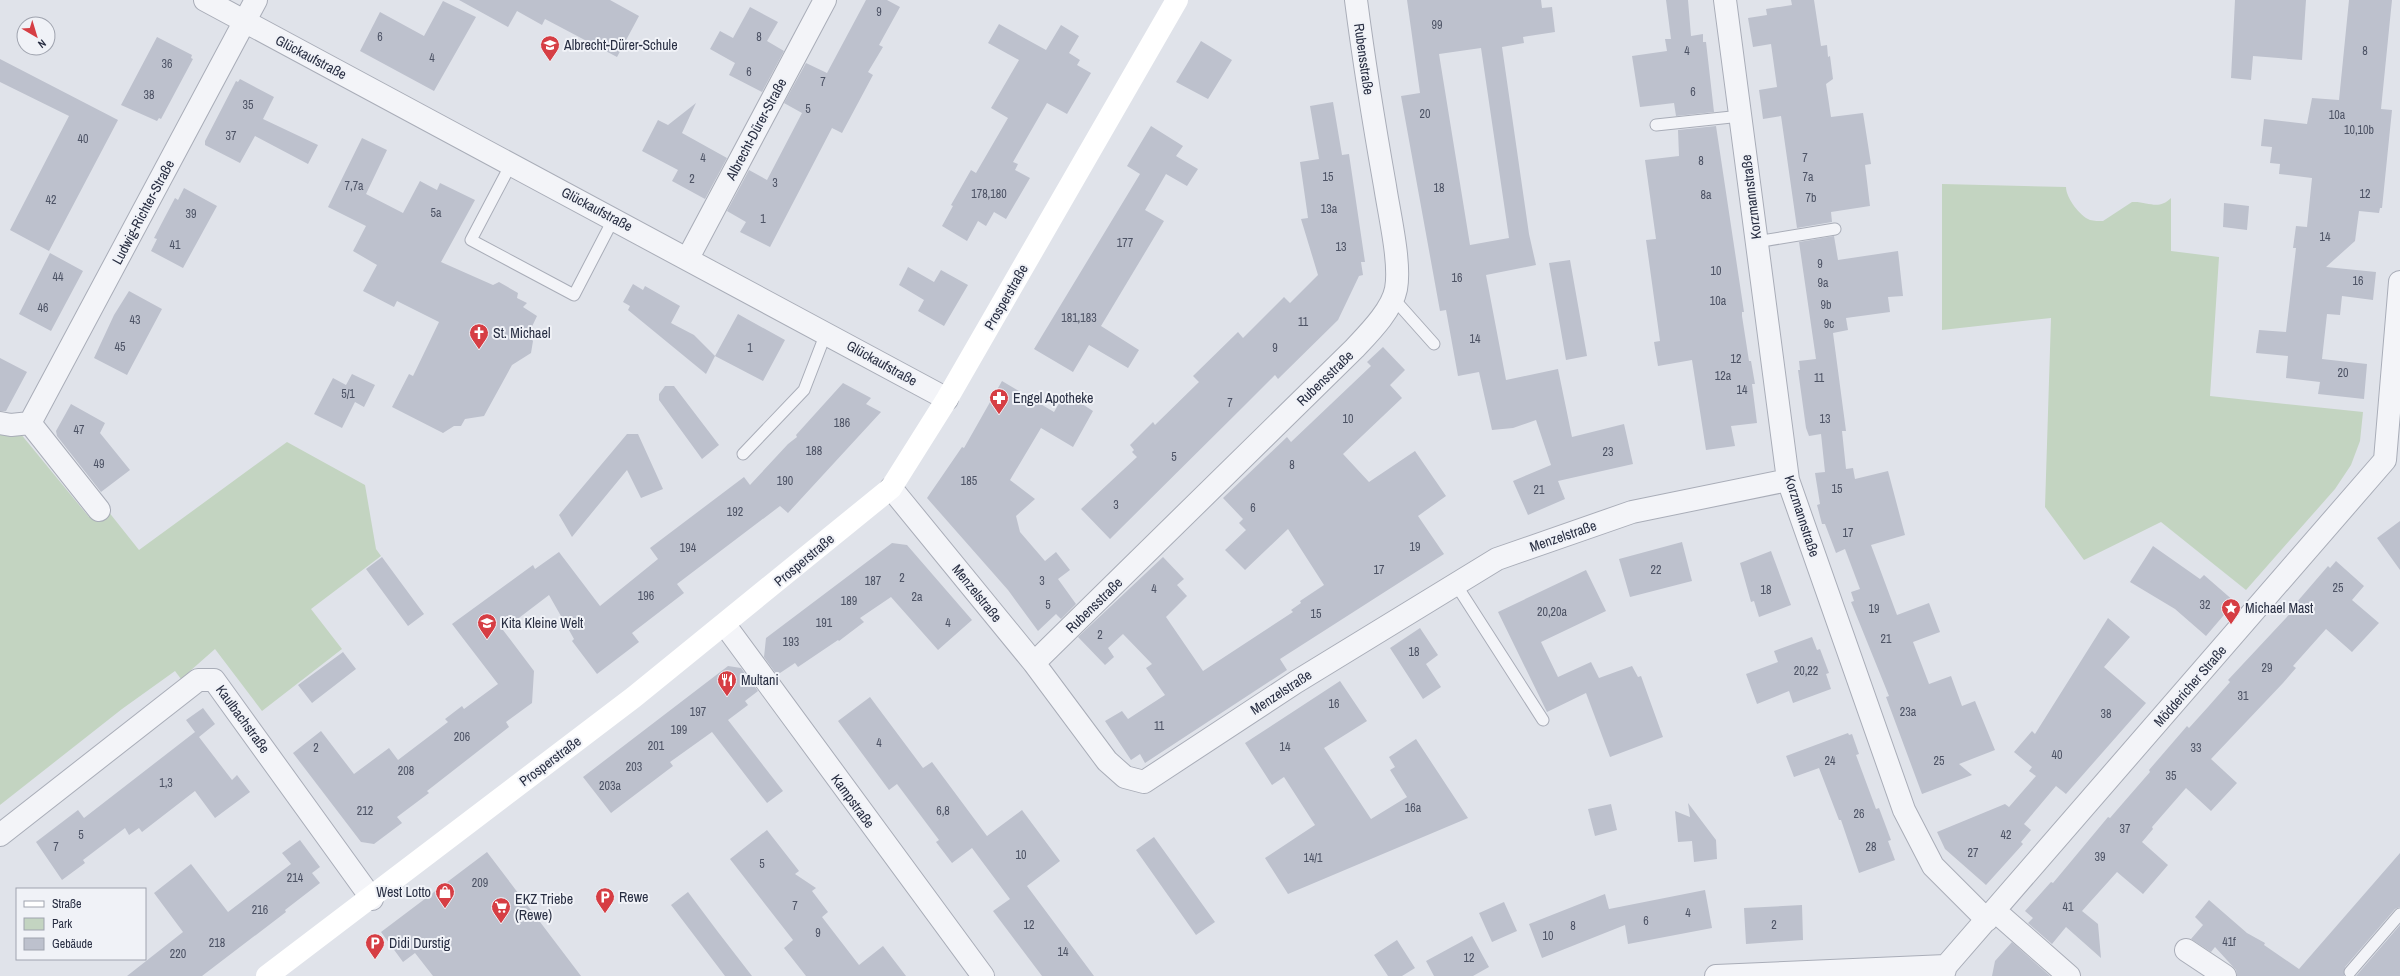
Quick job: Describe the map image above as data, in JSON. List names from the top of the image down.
{
  "streets": {
    "main road": ["Prosperstraße"],
    "street": [
      "Glückaufstraße",
      "Rubensstraße",
      "Albrecht-Dürer-Straße",
      "Korzmannstraße",
      "Ludwig-Richter-Straße",
      "Menzelstraße",
      "Möddericher Straße",
      "Kaulbachstraße",
      "Kampstraße"
    ]
  },
  "crossings": [
    ["Glückaufstraße", "Albrecht-Dürer-Straße"],
    ["Glückaufstraße", "Ludwig-Richter-Straße"],
    ["Glückaufstraße", "Prosperstraße"],
    ["Rubensstraße", "Menzelstraße"],
    ["Korzmannstraße", "Menzelstraße"],
    ["Korzmannstraße", "Möddericher Straße"],
    ["Prosperstraße", "Menzelstraße"],
    ["Prosperstraße", "Kaulbachstraße"],
    ["Prosperstraße", "Kampstraße"]
  ],
  "places": {
    "school or university": ["Albrecht-Dürer-Schule", "Kita Kleine Welt"],
    "church": ["St. Michael"],
    "pharmacy": ["Engel Apotheke"],
    "place": ["Michael Mast"],
    "restaurant": ["Multani"],
    "shop": ["West Lotto"],
    "parking": ["Rewe", "Didi Durstig"],
    "supermarket": ["EKZ Triebe (Rewe)"]
  },
  "house_numbers": [
    "9",
    "99",
    "6",
    "8",
    "4",
    "8",
    "4",
    "36",
    "6",
    "7",
    "6",
    "38",
    "35",
    "5",
    "20",
    "10a",
    "10,10b",
    "37",
    "40",
    "4",
    "7",
    "8",
    "15",
    "7a",
    "2",
    "3",
    "7,7a",
    "18",
    "178,180",
    "12",
    "8a",
    "7b",
    "42",
    "13a",
    "5a",
    "39",
    "1",
    "14",
    "177",
    "41",
    "13",
    "9",
    "10",
    "44",
    "16",
    "16",
    "9a",
    "10a",
    "9b",
    "46",
    "181,183",
    "43",
    "11",
    "9c",
    "14",
    "45",
    "1",
    "9",
    "12",
    "20",
    "12a",
    "11",
    "14",
    "5/1",
    "7",
    "10",
    "13",
    "186",
    "47",
    "188",
    "23",
    "5",
    "49",
    "8",
    "190",
    "185",
    "15",
    "21",
    "3",
    "6",
    "192",
    "17",
    "19",
    "194",
    "17",
    "22",
    "2",
    "187",
    "3",
    "25",
    "4",
    "18",
    "196",
    "2a",
    "189",
    "5",
    "32",
    "19",
    "20,20a",
    "15",
    "191",
    "4",
    "2",
    "21",
    "193",
    "18",
    "29",
    "20,22",
    "31",
    "16",
    "197",
    "23a",
    "38",
    "11",
    "199",
    "206",
    "4",
    "201",
    "14",
    "2",
    "33",
    "40",
    "24",
    "25",
    "203",
    "208",
    "35",
    "1,3",
    "203a",
    "16a",
    "212",
    "6,8",
    "26",
    "37",
    "5",
    "42",
    "7",
    "28",
    "27",
    "10",
    "39",
    "14/1",
    "5",
    "214",
    "209",
    "7",
    "41",
    "216",
    "4",
    "6",
    "12",
    "2",
    "8",
    "9",
    "10",
    "41f",
    "218",
    "14",
    "220",
    "12"
  ],
  "legend": ["Straße", "Park", "Gebäude"],
  "north": "bottom right"
}
